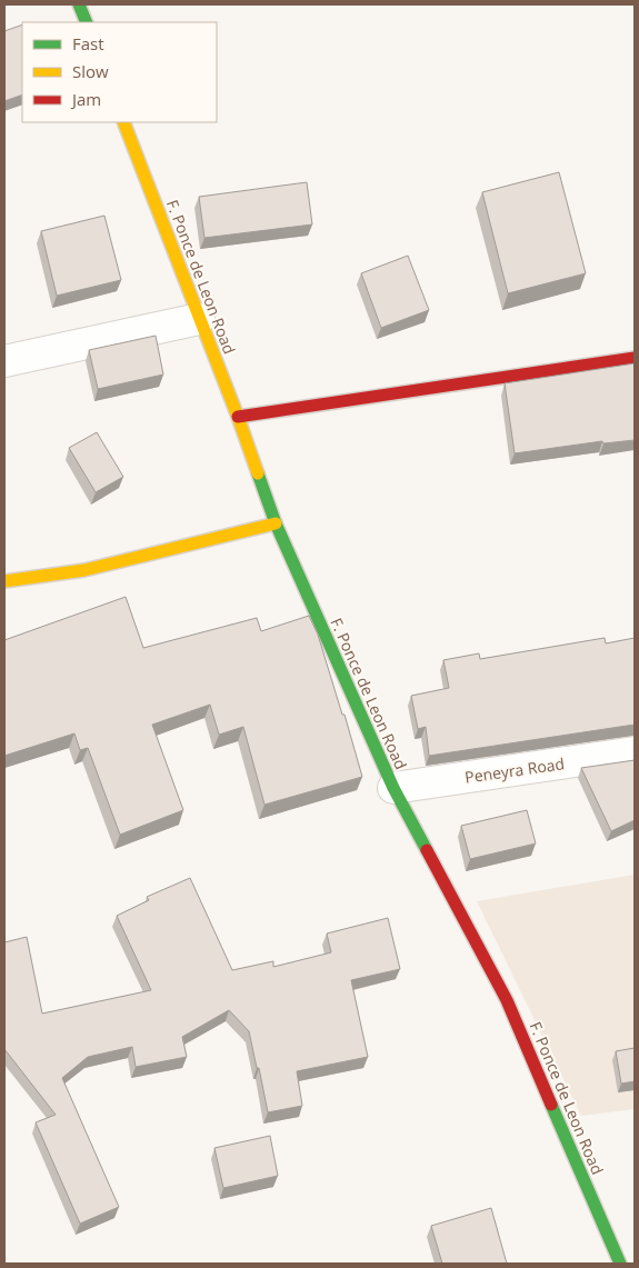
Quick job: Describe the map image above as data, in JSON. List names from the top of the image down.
{
  "streets": {
    "street": ["F. Ponce de Leon Road", "Peneyra Road"]
  },
  "crossings": [
    ["F. Ponce de Leon Road", "Peneyra Road"]
  ],
  "legend": ["Fast", "Slow", "Jam"]
}
